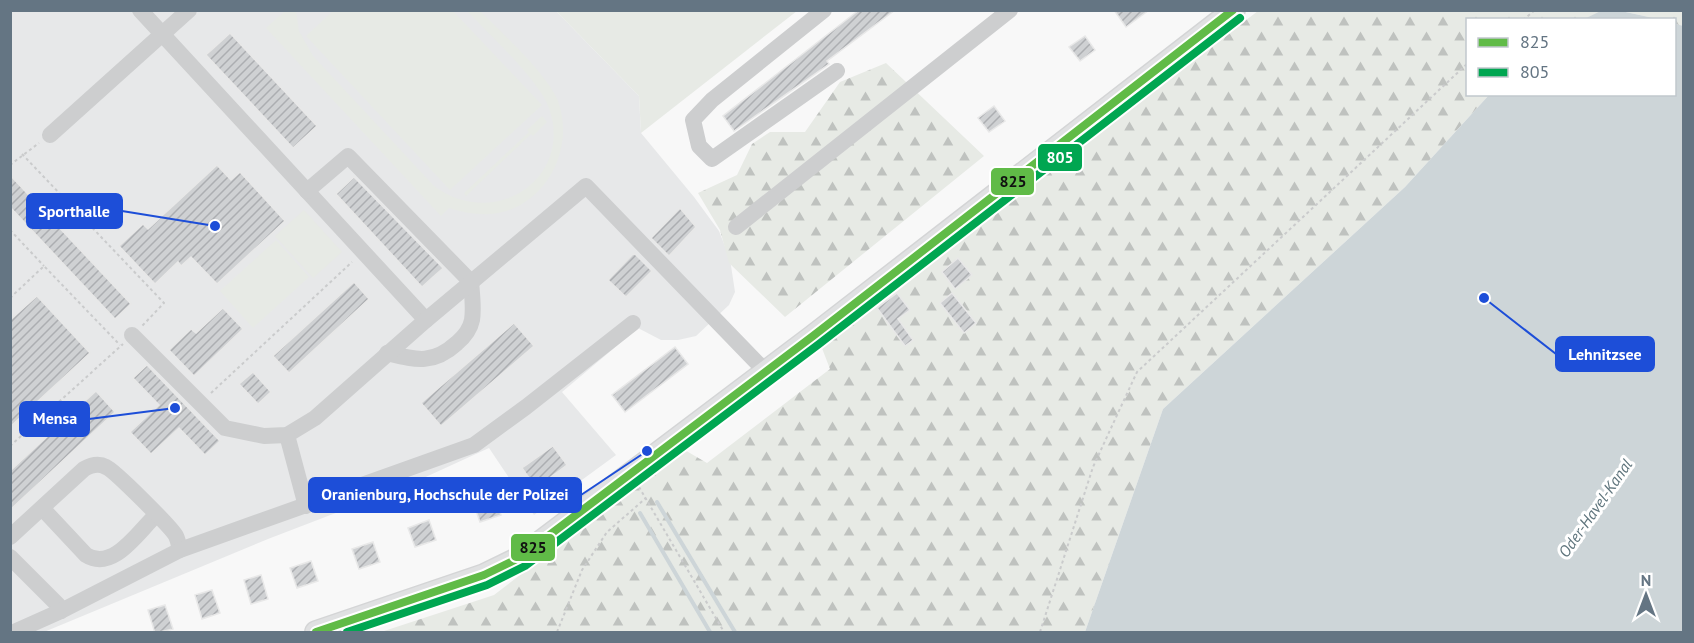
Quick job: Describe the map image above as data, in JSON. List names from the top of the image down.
{
  "water": ["Oder-Havel-Kanal"],
  "places": [
    "Sporthalle",
    "Lehnitzsee",
    "Mensa",
    "Oranienburg, Hochschule der Polizei"
  ],
  "lines": ["transit line 825", "transit line 805"],
  "legend": ["825", "805"],
  "north": "top"
}
